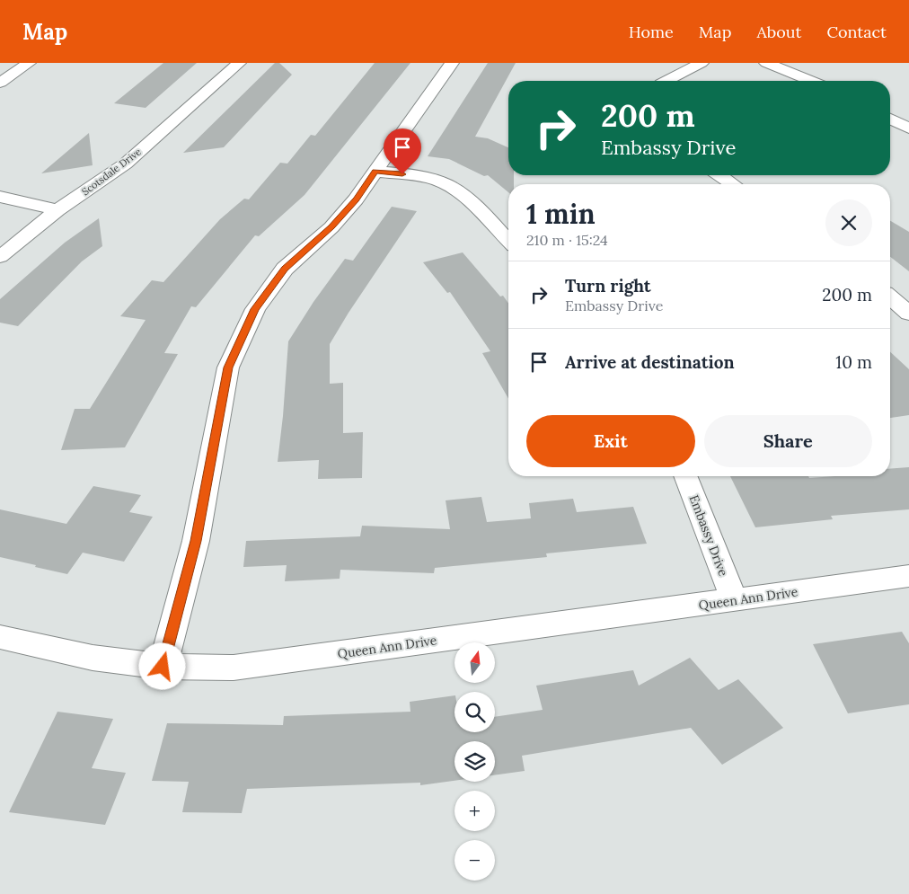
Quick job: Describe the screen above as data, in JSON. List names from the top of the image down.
{
  "streets": {
    "street": ["Scotsdale Drive", "Embassy Drive", "Queen Ann Drive"]
  },
  "crossings": [
    ["Embassy Drive", "Queen Ann Drive"]
  ],
  "north": "top",
  "page": {
    "header": "Map",
    "nav": [
      "Home",
      "Map",
      "About",
      "Contact"
    ],
    "turn": ["200 m", "Embassy Drive"],
    "heading": ["1 min", "210 m · 15:24"],
    "list": [
      {
        "name": "Turn right",
        "note": "Embassy Drive",
        "value": "200 m"
      },
      {
        "name": "Arrive at destination",
        "value": "10 m"
      }
    ],
    "buttons": ["Exit", "Share"],
    "map_buttons": ["+", "−"]
  }
}
